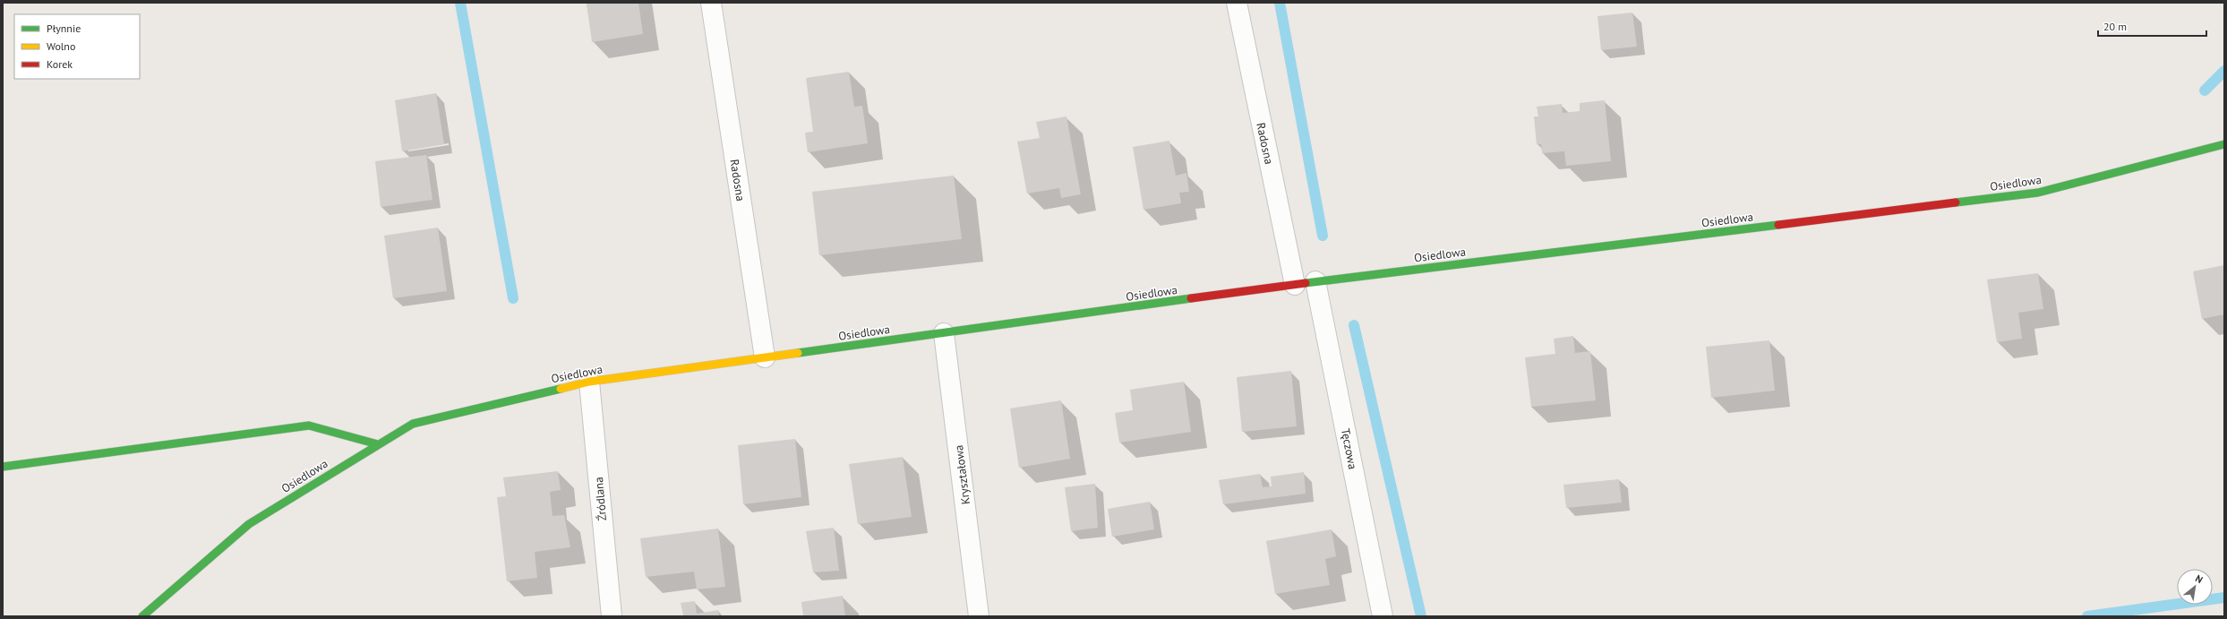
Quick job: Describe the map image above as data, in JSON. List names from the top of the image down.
{
  "streets": {
    "street": [
      "Radosna",
      "Osiedlowa",
      "Tęczowa",
      "Kryształowa",
      "Źródlana"
    ]
  },
  "crossings": [
    ["Radosna", "Osiedlowa"],
    ["Osiedlowa", "Tęczowa"],
    ["Osiedlowa", "Kryształowa"],
    ["Osiedlowa", "Źródlana"]
  ],
  "legend": ["Płynnie", "Wolno", "Korek"],
  "scale_bar": "20 m",
  "north": "top right"
}
